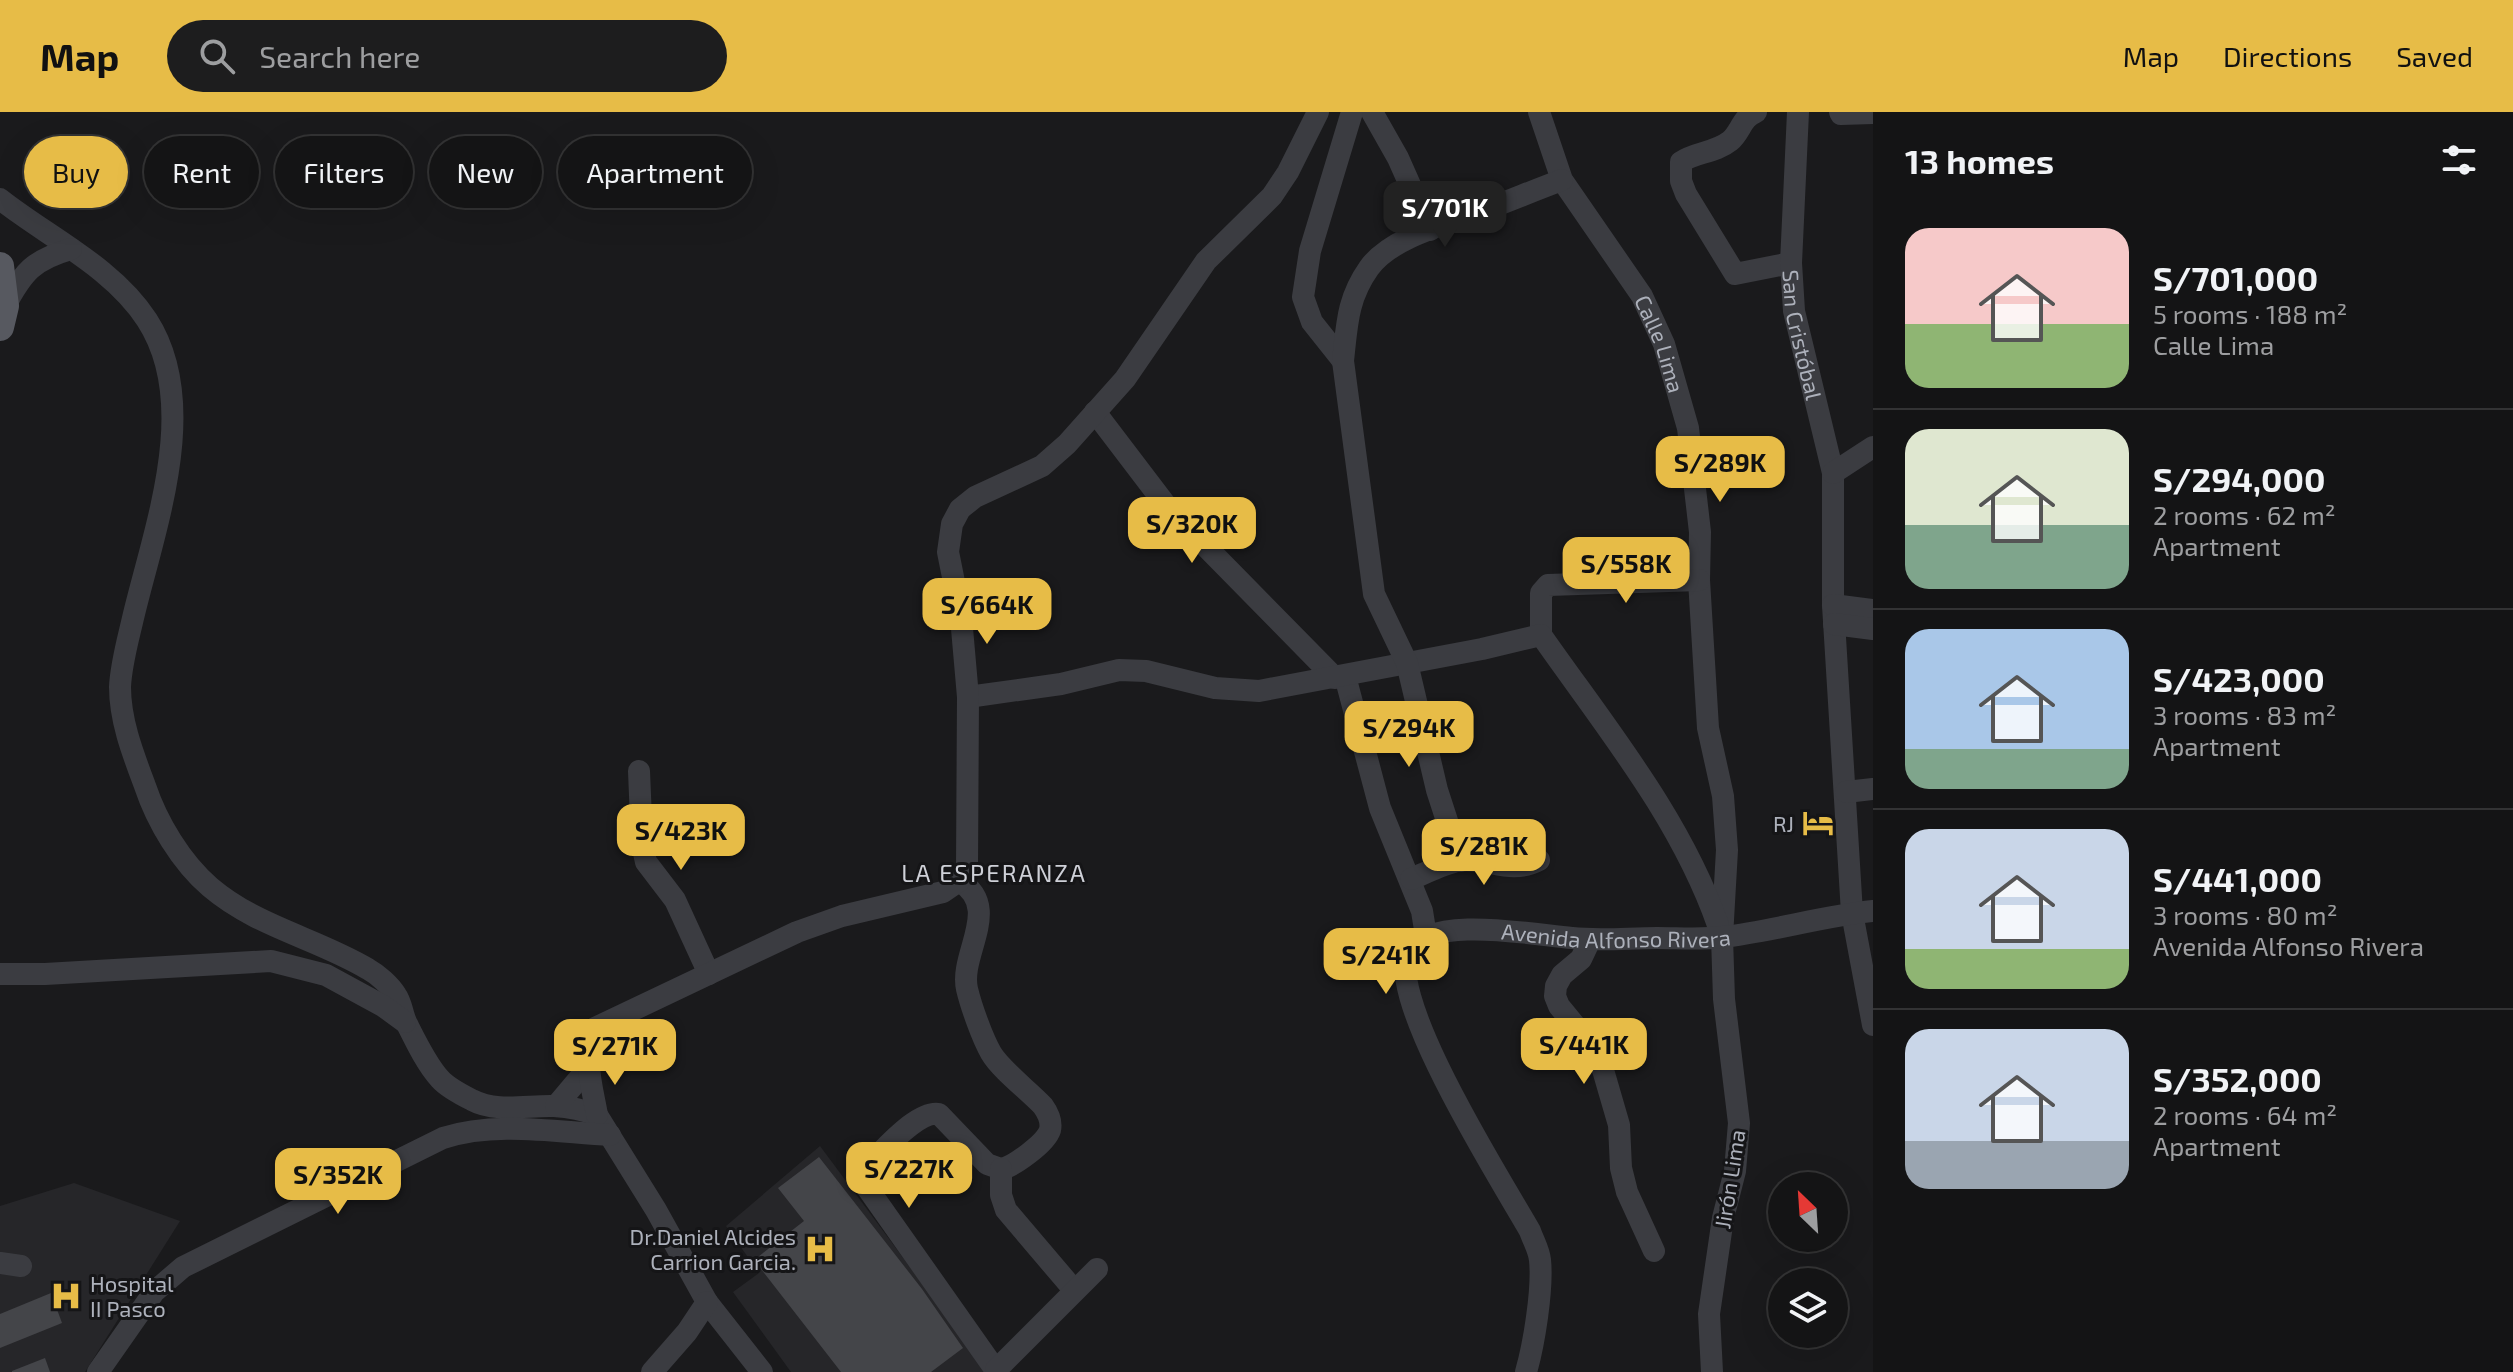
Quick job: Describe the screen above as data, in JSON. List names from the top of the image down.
{
  "streets": {
    "street": [
      "San Cristóbal",
      "Calle Lima",
      "Avenida Alfonso Rivera",
      "Jirón Lima"
    ]
  },
  "crossings": [
    ["San Cristóbal", "Avenida Alfonso Rivera"],
    ["Calle Lima", "Avenida Alfonso Rivera"],
    ["Calle Lima", "Jirón Lima"],
    ["Avenida Alfonso Rivera", "Jirón Lima"]
  ],
  "districts": ["LA ESPERANZA"],
  "places": {
    "hotel": ["RJ"],
    "hospital": ["Dr.Daniel Alcides Carrion Garcia.", "Hospital II Pasco"]
  },
  "north": "top left",
  "page": {
    "header": "Map",
    "search": "Search here",
    "nav": ["Map", "Directions", "Saved"],
    "heading": "13 homes",
    "chip": [
      "Buy",
      "Rent",
      "Filters",
      "New",
      "Apartment"
    ],
    "price": [
      "S/701K",
      "S/289K",
      "S/320K",
      "S/558K",
      "S/664K",
      "S/294K",
      "S/423K",
      "S/281K",
      "S/241K",
      "S/441K",
      "S/271K",
      "S/227K",
      "S/352K"
    ],
    "list": [
      {
        "name": "S/701,000",
        "note": "5 rooms · 188 m² · Calle Lima"
      },
      {
        "name": "S/294,000",
        "note": "2 rooms · 62 m² · Apartment"
      },
      {
        "name": "S/423,000",
        "note": "3 rooms · 83 m² · Apartment"
      },
      {
        "name": "S/441,000",
        "note": "3 rooms · 80 m² · Avenida Alfonso Rivera"
      },
      {
        "name": "S/352,000",
        "note": "2 rooms · 64 m² · Apartment"
      }
    ]
  }
}
